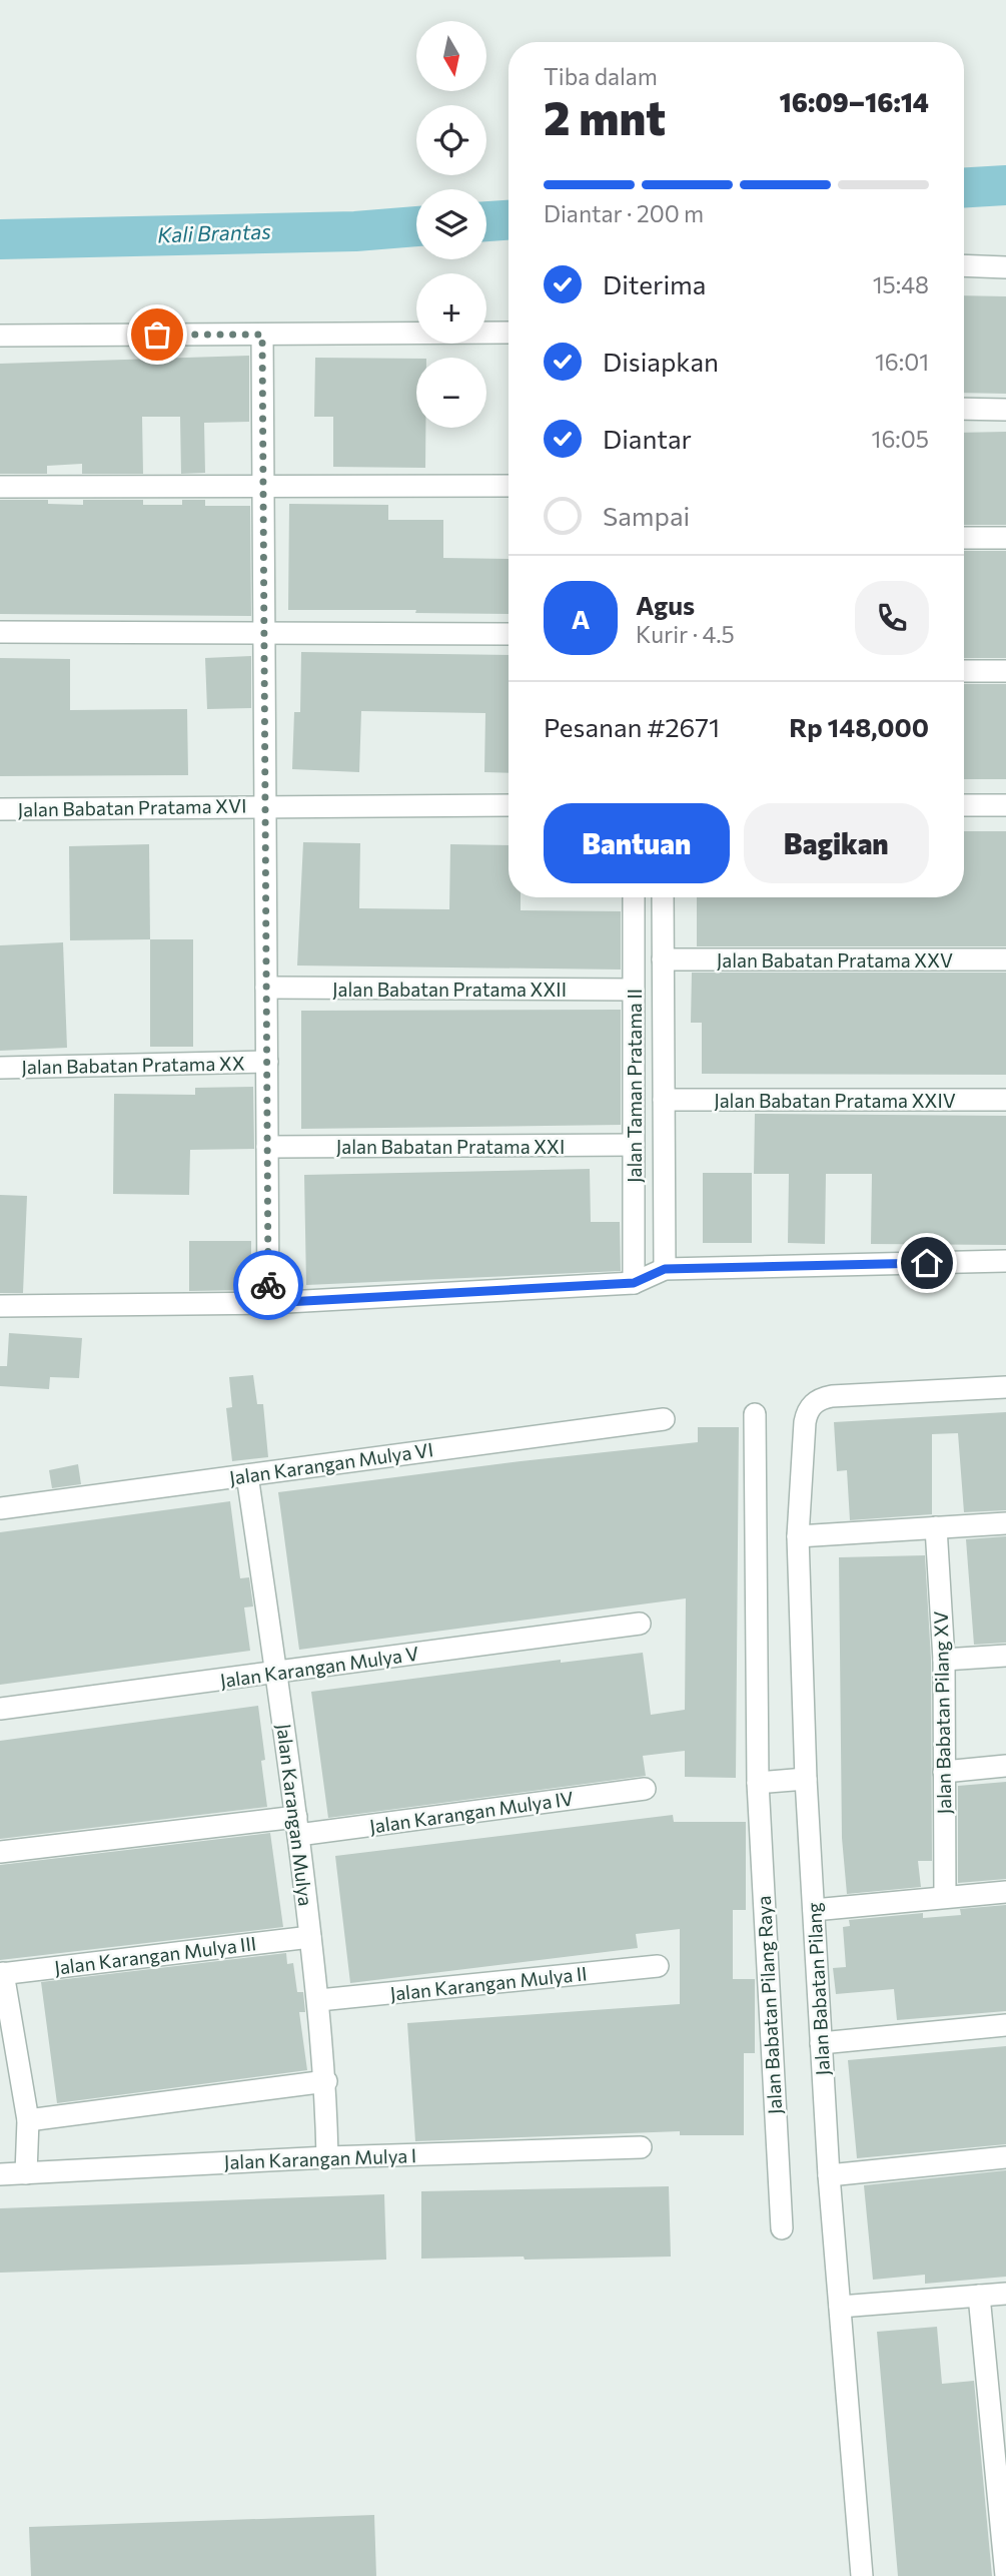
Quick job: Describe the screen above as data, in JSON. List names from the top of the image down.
{
  "streets": {
    "street": [
      "Jalan Babatan Pratama XVI",
      "Jalan Babatan Pratama XXV",
      "Jalan Babatan Pratama XXII",
      "Jalan Babatan Pratama XX",
      "Jalan Taman Pratama II",
      "Jalan Babatan Pratama XXIV",
      "Jalan Babatan Pratama XXI",
      "Jalan Karangan Mulya VI",
      "Jalan Karangan Mulya V",
      "Jalan Babatan Pilang XV",
      "Jalan Karangan Mulya IV",
      "Jalan Karangan Mulya",
      "Jalan Karangan Mulya III",
      "Jalan Karangan Mulya II",
      "Jalan Babatan Pilang",
      "Jalan Babatan Pilang Raya",
      "Jalan Karangan Mulya I"
    ]
  },
  "crossings": [
    ["Jalan Babatan Pratama XXV", "Jalan Taman Pratama II"],
    ["Jalan Babatan Pratama XXII", "Jalan Taman Pratama II"],
    ["Jalan Taman Pratama II", "Jalan Babatan Pratama XXIV"],
    ["Jalan Taman Pratama II", "Jalan Babatan Pratama XXI"],
    ["Jalan Karangan Mulya VI", "Jalan Karangan Mulya"],
    ["Jalan Karangan Mulya V", "Jalan Karangan Mulya"],
    ["Jalan Karangan Mulya IV", "Jalan Karangan Mulya"],
    ["Jalan Karangan Mulya", "Jalan Karangan Mulya III"],
    ["Jalan Karangan Mulya", "Jalan Karangan Mulya II"],
    ["Jalan Karangan Mulya", "Jalan Karangan Mulya I"]
  ],
  "water": ["Kali Brantas"],
  "north": "bottom",
  "page": {
    "map_buttons": ["+", "−"],
    "heading": ["2 mnt", "Tiba dalam", "16:09–16:14"],
    "panel": [
      "Agus",
      "Kurir · 4.5",
      "Pesanan #2671",
      "Rp 148,000"
    ],
    "bar": "Diantar · 200 m",
    "list": [
      ["Diterima", "15:48"],
      ["Disiapkan", "16:01"],
      ["Diantar", "16:05"],
      "Sampai"
    ],
    "round": "A",
    "buttons": ["Bantuan", "Bagikan"]
  }
}
